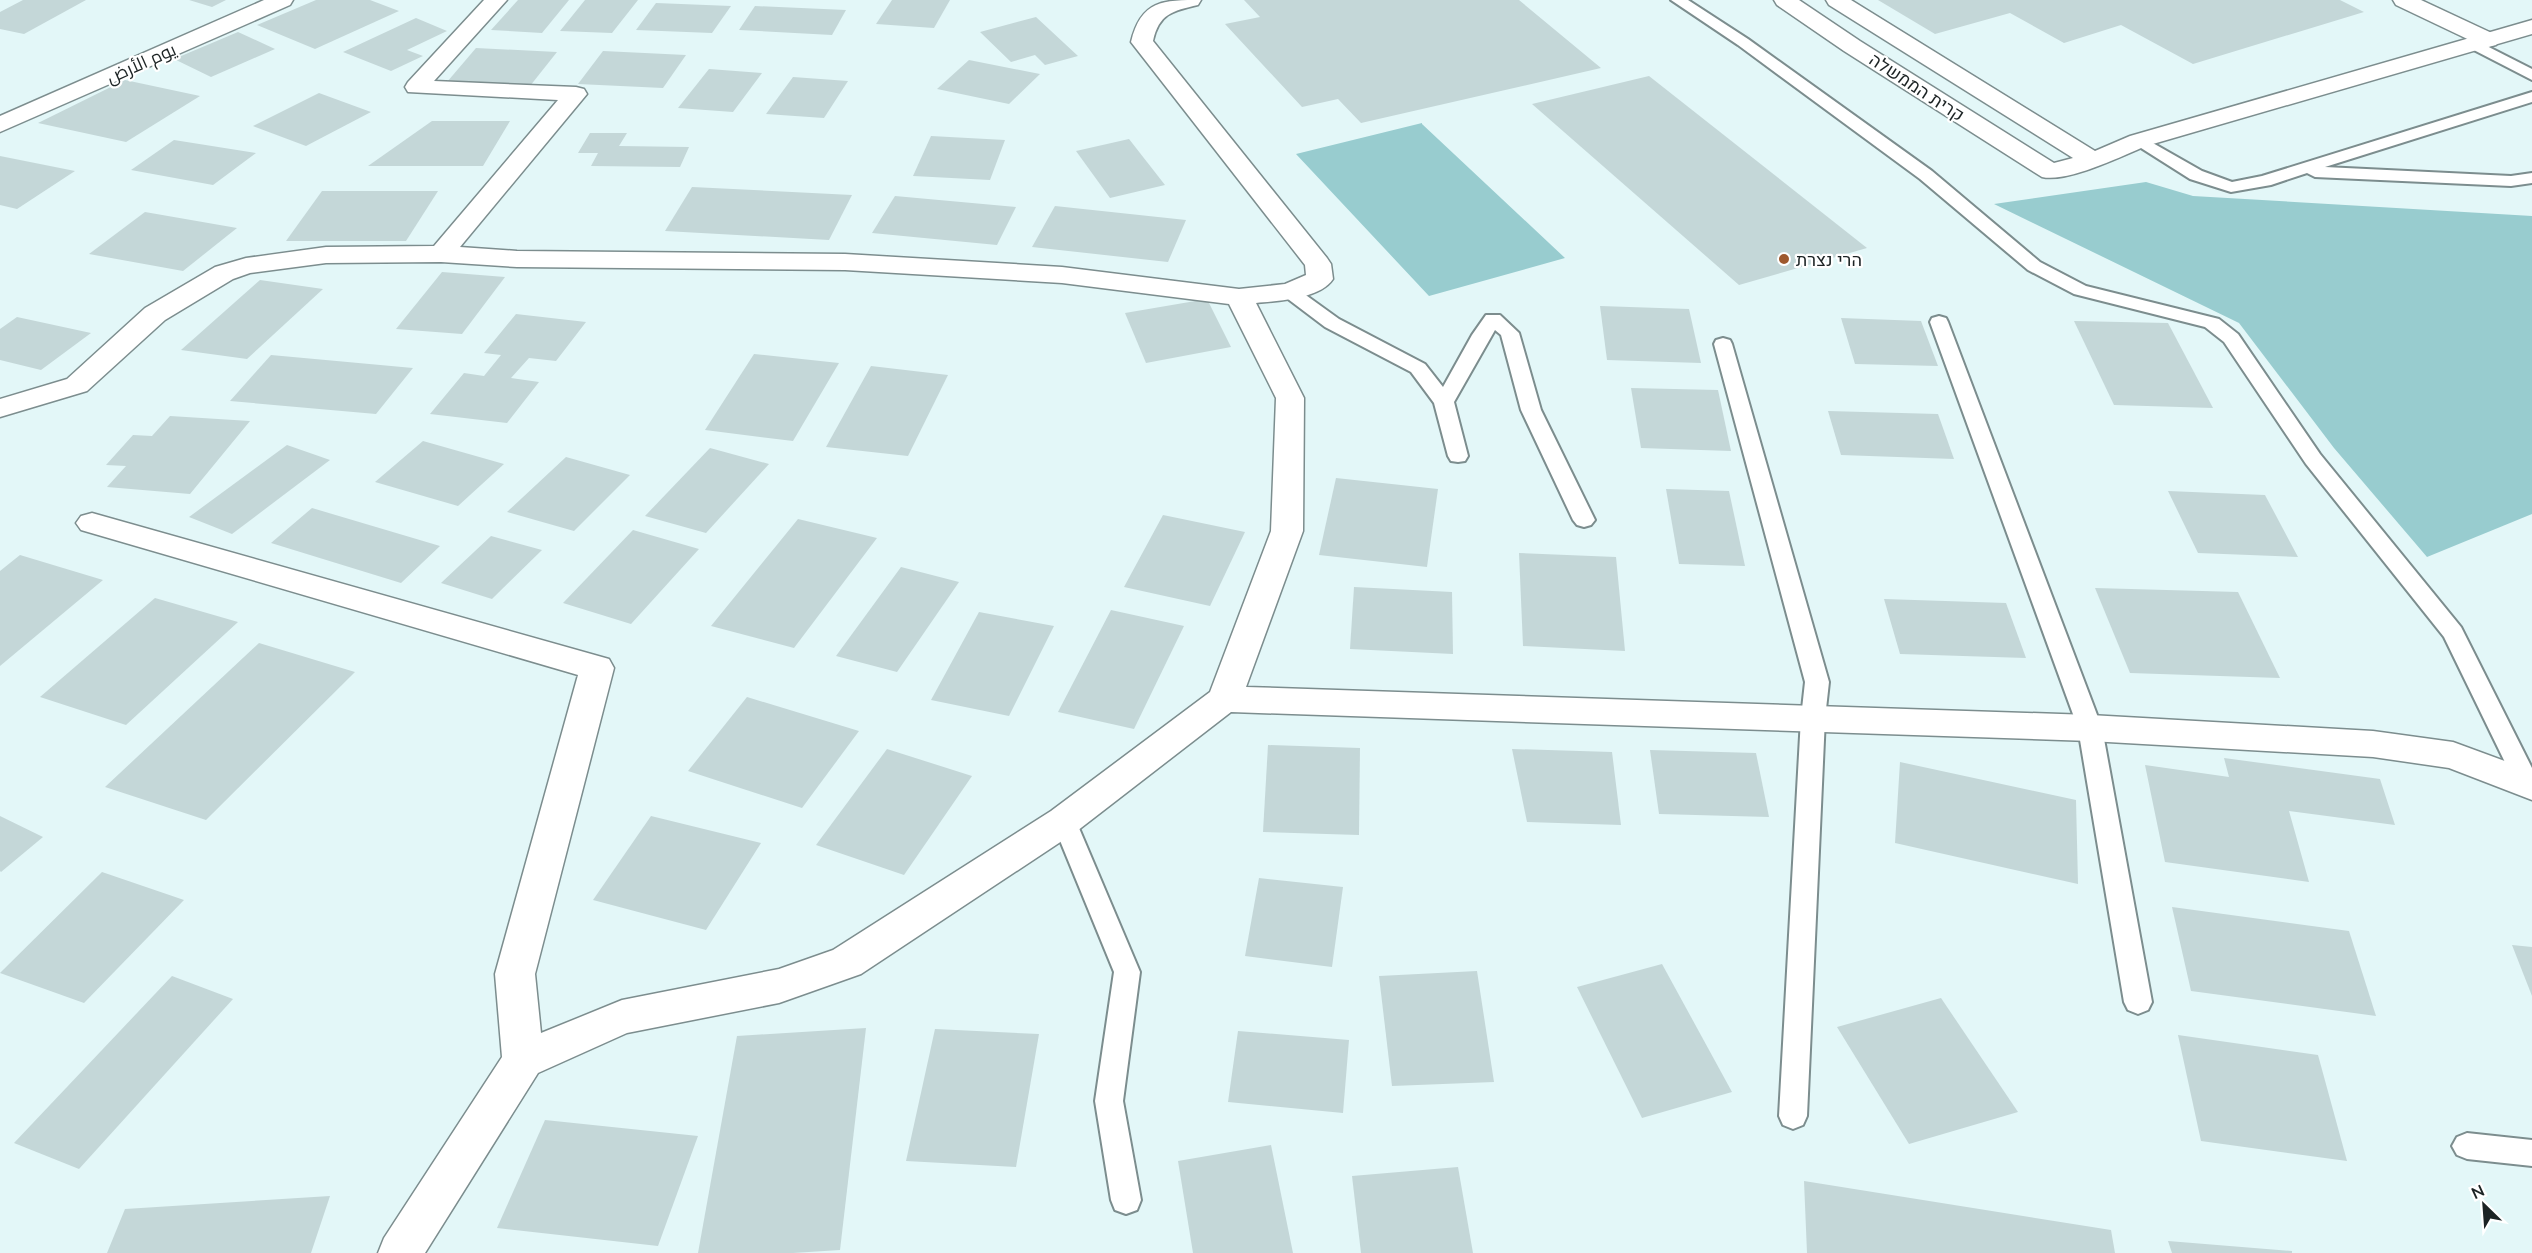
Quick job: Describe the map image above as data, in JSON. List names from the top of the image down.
{
  "streets": {
    "street": ["يوم الأرض", "קרית הממשלה"]
  },
  "places": ["הרי נצרת"],
  "north": "top left"
}
